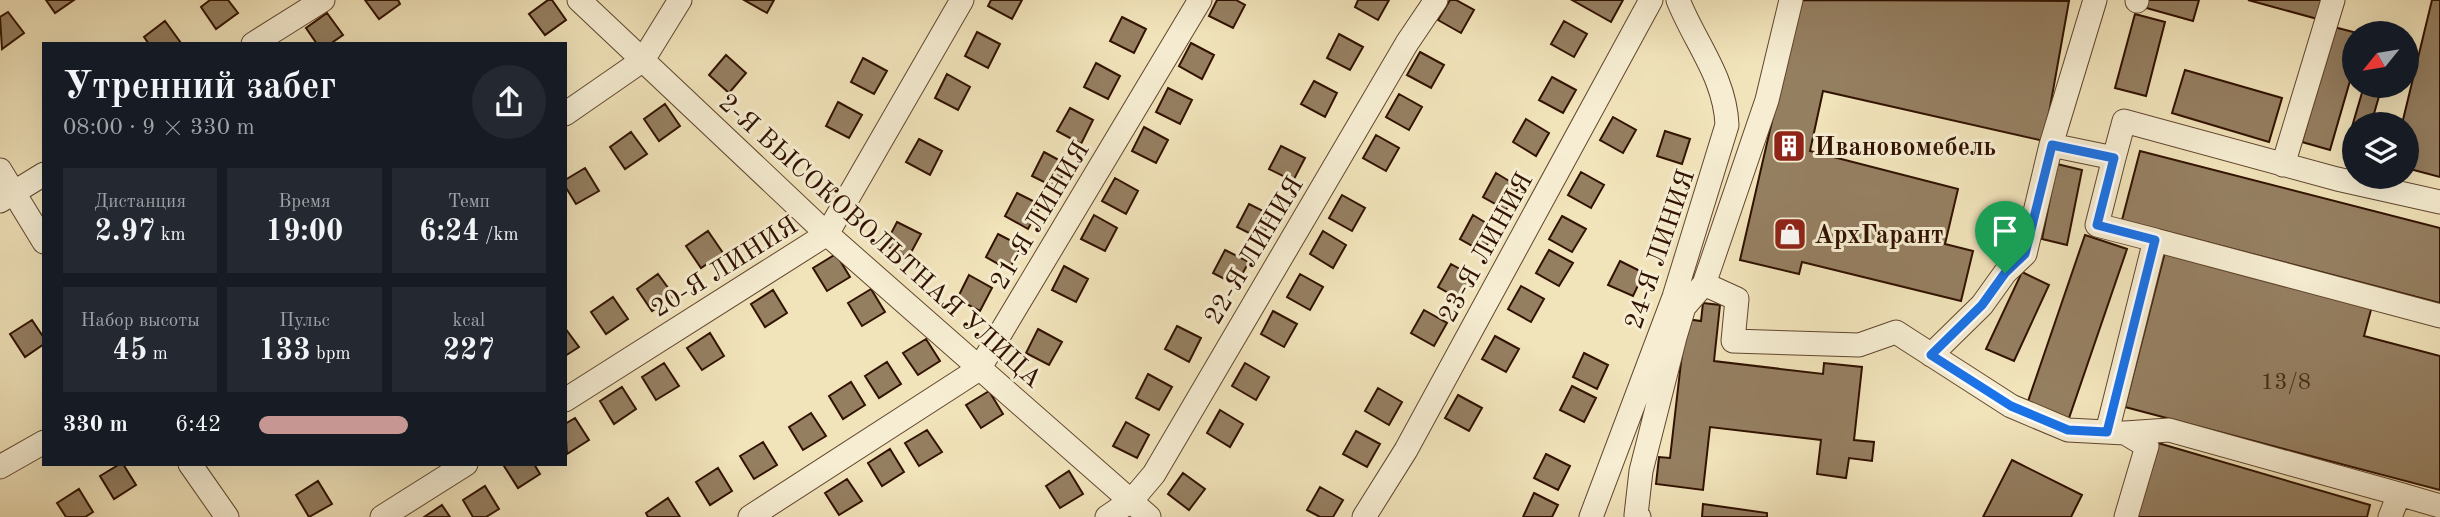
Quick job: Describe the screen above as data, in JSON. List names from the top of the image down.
{
  "streets": {
    "street": [
      "21-Я ЛИНИЯ",
      "2-Я ВЫСОКОВОЛЬТНАЯ УЛИЦА",
      "23-Я ЛИНИЯ",
      "24-Я ЛИНИЯ",
      "22-Я ЛИНИЯ",
      "20-Я ЛИНИЯ"
    ]
  },
  "crossings": [
    ["21-Я ЛИНИЯ", "2-Я ВЫСОКОВОЛЬТНАЯ УЛИЦА"],
    ["2-Я ВЫСОКОВОЛЬТНАЯ УЛИЦА", "22-Я ЛИНИЯ"],
    ["2-Я ВЫСОКОВОЛЬТНАЯ УЛИЦА", "20-Я ЛИНИЯ"]
  ],
  "places": {
    "building": ["Ивановомебель"],
    "shop": ["АрхГарант"]
  },
  "house_numbers": ["13/8"],
  "north": "bottom left",
  "page": {
    "heading": ["Утренний забег", "08:00 · 9 × 330 m"],
    "stats": [
      ["Дистанция", "2.97 km"],
      ["Время", "19:00"],
      ["Темп", "6:24 /km"],
      ["Набор высоты", "45 m"],
      ["Пульс", "133 bpm"],
      ["kcal", "227"]
    ],
    "list": [
      {
        "name": "330 m",
        "note": "6:42"
      }
    ]
  }
}
